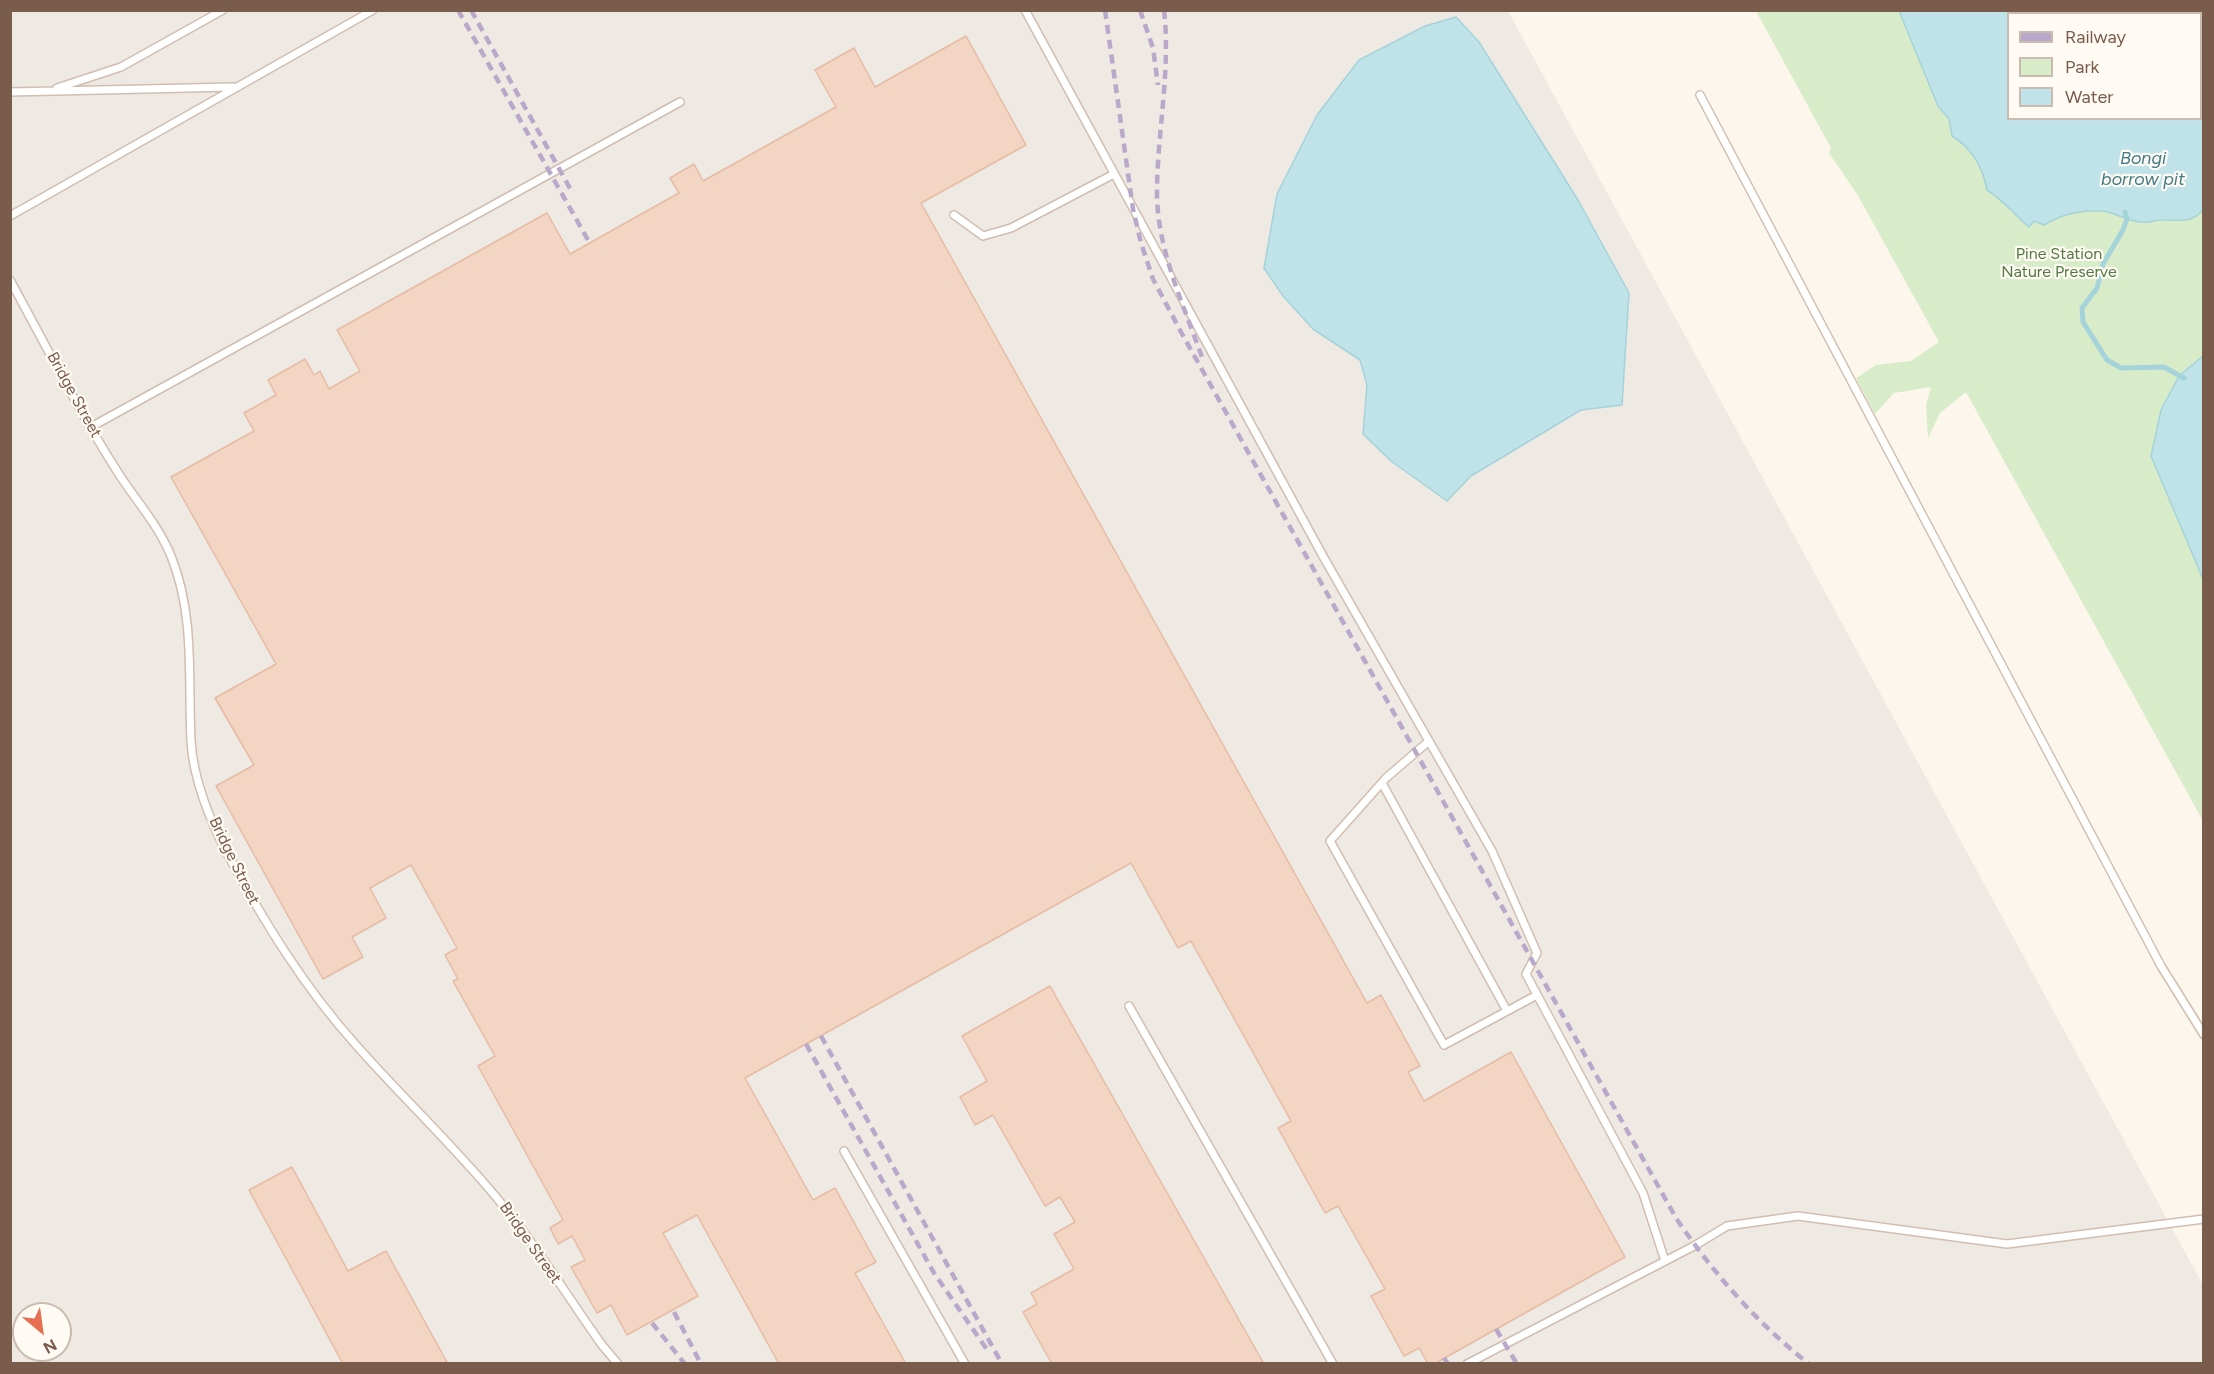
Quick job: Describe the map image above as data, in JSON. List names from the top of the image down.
{
  "streets": {
    "lane": ["Bridge Street"]
  },
  "water": ["Bongi borrow pit"],
  "parks": ["Pine Station Nature Preserve"],
  "legend": ["Railway", "Park", "Water"],
  "north": "bottom right"
}
